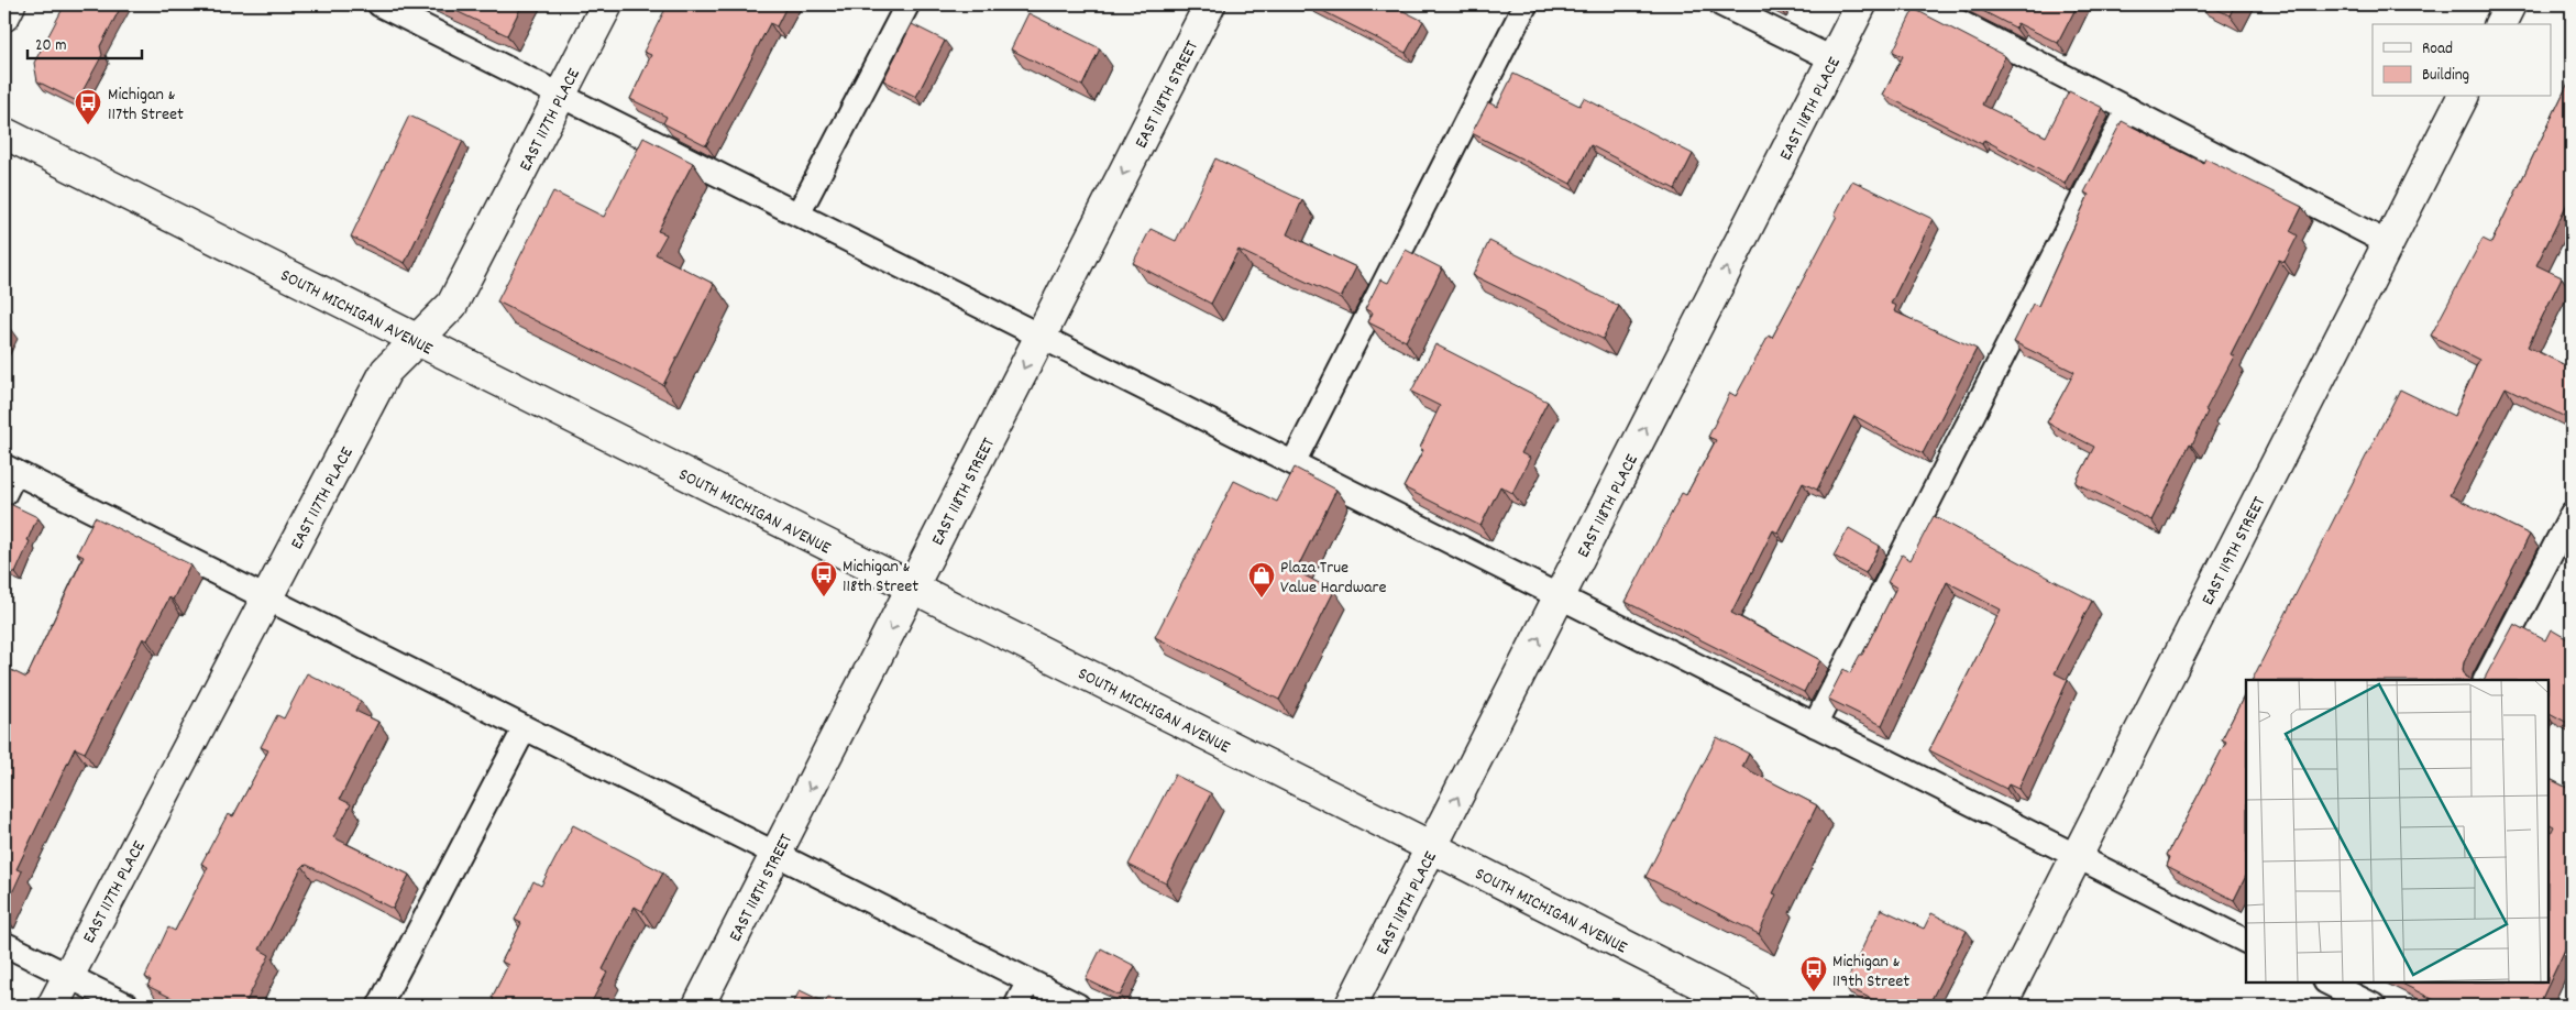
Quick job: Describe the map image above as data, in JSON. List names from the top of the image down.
{
  "streets": {
    "street": [
      "EAST 118TH STREET",
      "EAST 118TH PLACE",
      "EAST 117TH PLACE",
      "SOUTH MICHIGAN AVENUE",
      "EAST 119TH STREET"
    ]
  },
  "crossings": [
    ["EAST 118TH STREET", "SOUTH MICHIGAN AVENUE"],
    ["EAST 118TH PLACE", "SOUTH MICHIGAN AVENUE"],
    ["EAST 117TH PLACE", "SOUTH MICHIGAN AVENUE"]
  ],
  "one_way": ["EAST 118TH STREET", "EAST 118TH PLACE"],
  "places": {
    "bus stop": ["Michigan & 117th Street", "Michigan & 118th Street", "Michigan & 119th Street"],
    "shop": ["Plaza True Value Hardware"]
  },
  "legend": ["Road", "Building"],
  "scale_bar": "20 m"
}
